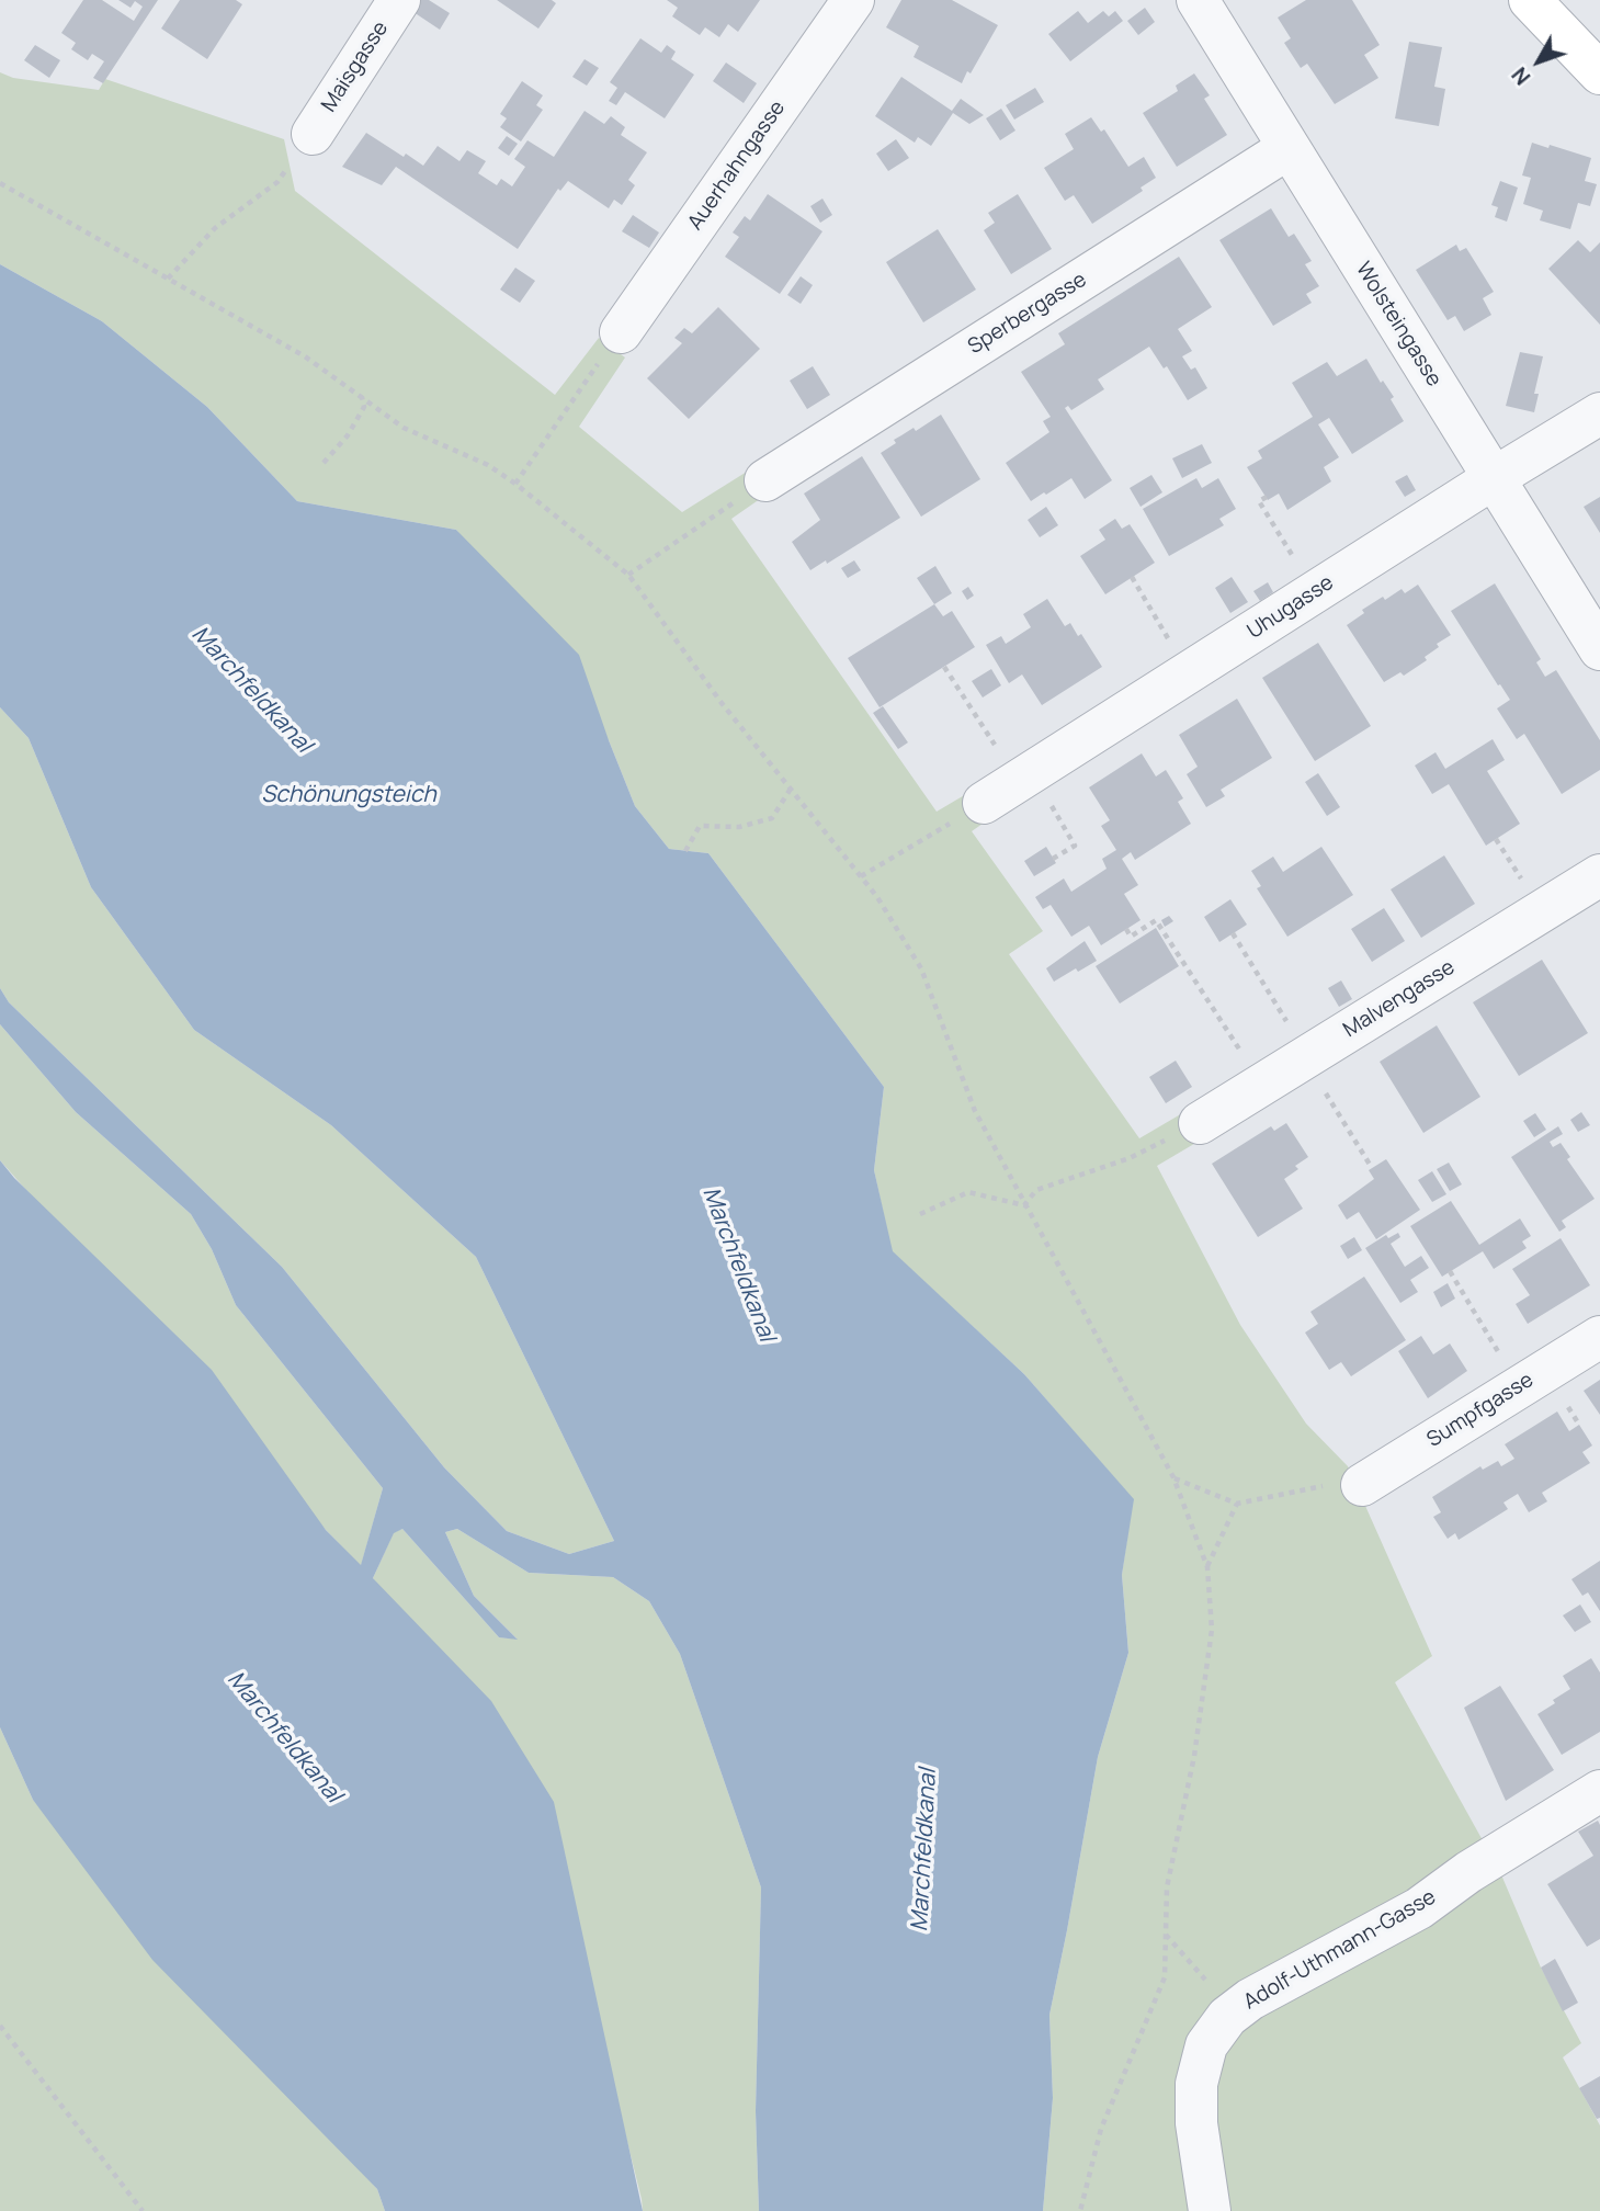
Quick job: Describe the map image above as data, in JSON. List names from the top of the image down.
{
  "streets": {
    "street": [
      "Maisgasse",
      "Auerhahngasse",
      "Sperbergasse",
      "Wolsteingasse",
      "Uhugasse",
      "Malvengasse",
      "Sumpfgasse",
      "Adolf-Uthmann-Gasse"
    ]
  },
  "crossings": [
    ["Sperbergasse", "Wolsteingasse"],
    ["Wolsteingasse", "Uhugasse"]
  ],
  "water": ["Marchfeldkanal", "Schönungsteich"],
  "north": "bottom left"
}
